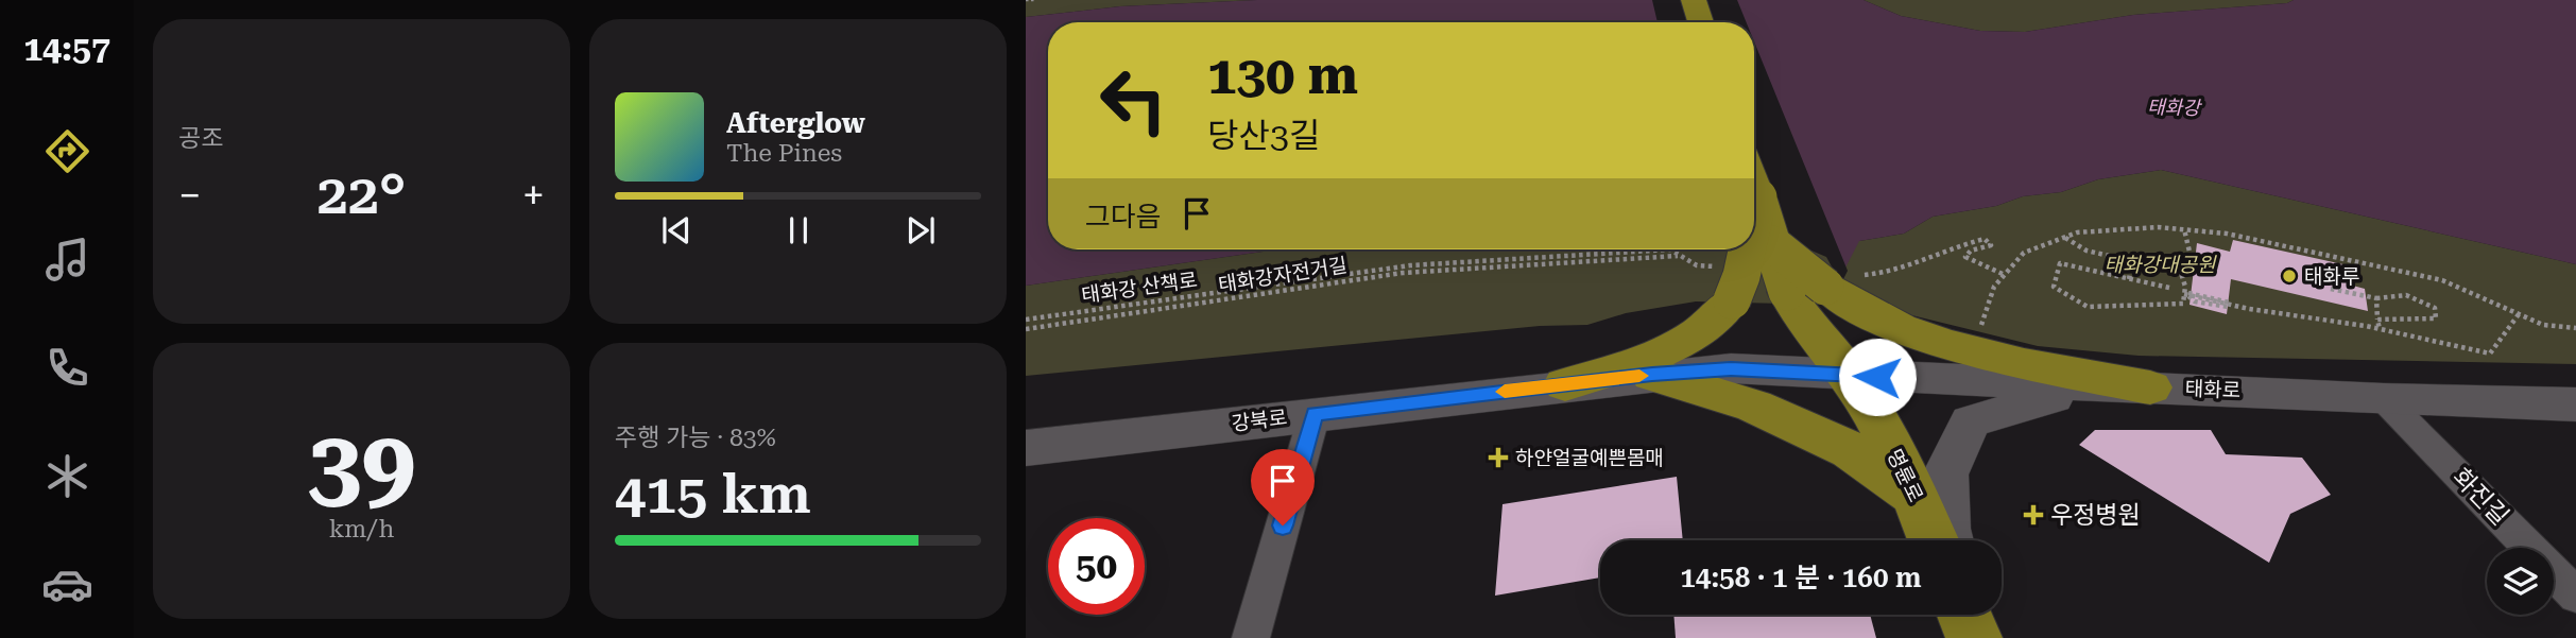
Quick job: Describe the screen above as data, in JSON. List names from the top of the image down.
{
  "streets": {
    "main road": ["태화로", "강북로", "명륜로"],
    "street": ["화진길"],
    "path": ["태화강자전거길", "태화강 산책로"]
  },
  "crossings": [
    ["태화강자전거길", "태화강 산책로"],
    ["태화로", "강북로"],
    ["태화로", "명륜로"],
    ["태화로", "화진길"],
    ["강북로", "명륜로"]
  ],
  "water": ["태화강"],
  "parks": ["태화강대공원"],
  "places": {
    "other": ["태화루"],
    "health": ["하얀얼굴예쁜몸매", "우정병원"]
  },
  "page": {
    "tabs": "14:57",
    "tile": [
      "공조",
      ["39", "km/h"],
      ["주행 가능 · 83%", "415 km"]
    ],
    "turn": ["130 m", "당산3길"],
    "song": ["Afterglow", "The Pines"],
    "heat": ["−", "22°", "+"],
    "then": "그다음",
    "limit": "50",
    "trip": "14:58 · 1 분 · 160 m"
  }
}
